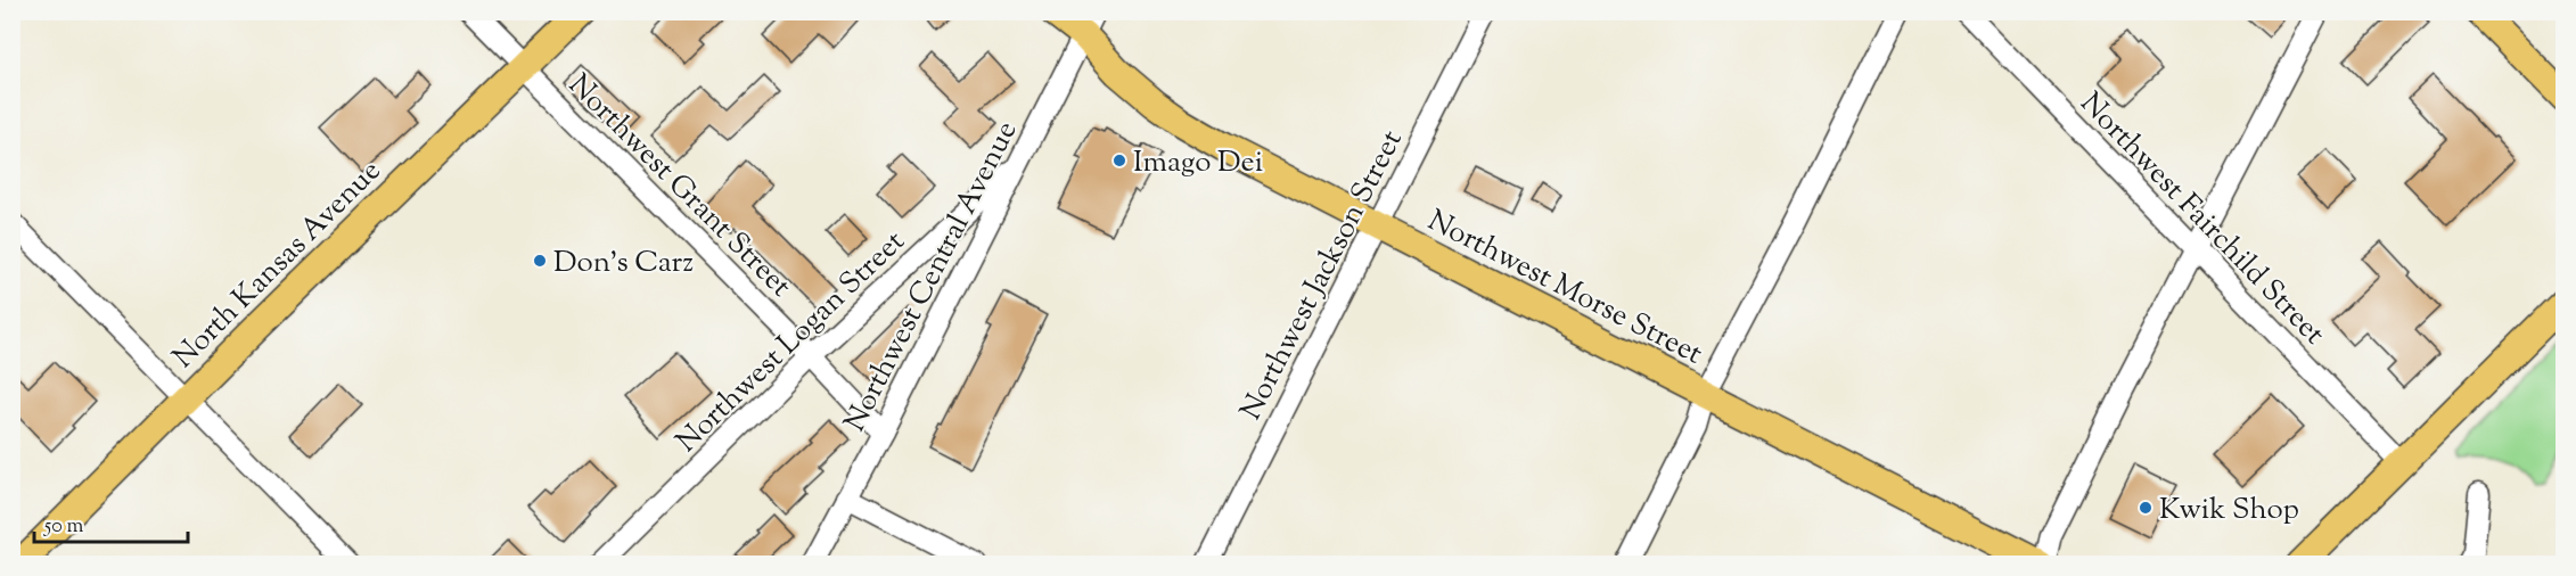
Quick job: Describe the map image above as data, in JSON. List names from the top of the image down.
{
  "streets": {
    "main road": ["North Kansas Avenue", "Northwest Morse Street"],
    "street": [
      "Northwest Grant Street",
      "Northwest Fairchild Street",
      "Northwest Jackson Street",
      "Northwest Central Avenue",
      "Northwest Logan Street"
    ]
  },
  "crossings": [
    ["Northwest Grant Street", "North Kansas Avenue"],
    ["Northwest Grant Street", "Northwest Central Avenue"],
    ["Northwest Grant Street", "Northwest Logan Street"],
    ["Northwest Jackson Street", "Northwest Morse Street"],
    ["Northwest Central Avenue", "Northwest Morse Street"],
    ["Northwest Central Avenue", "Northwest Logan Street"]
  ],
  "places": ["Imago Dei", "Don's Carz", "Kwik Shop"],
  "scale_bar": "50 m"
}
